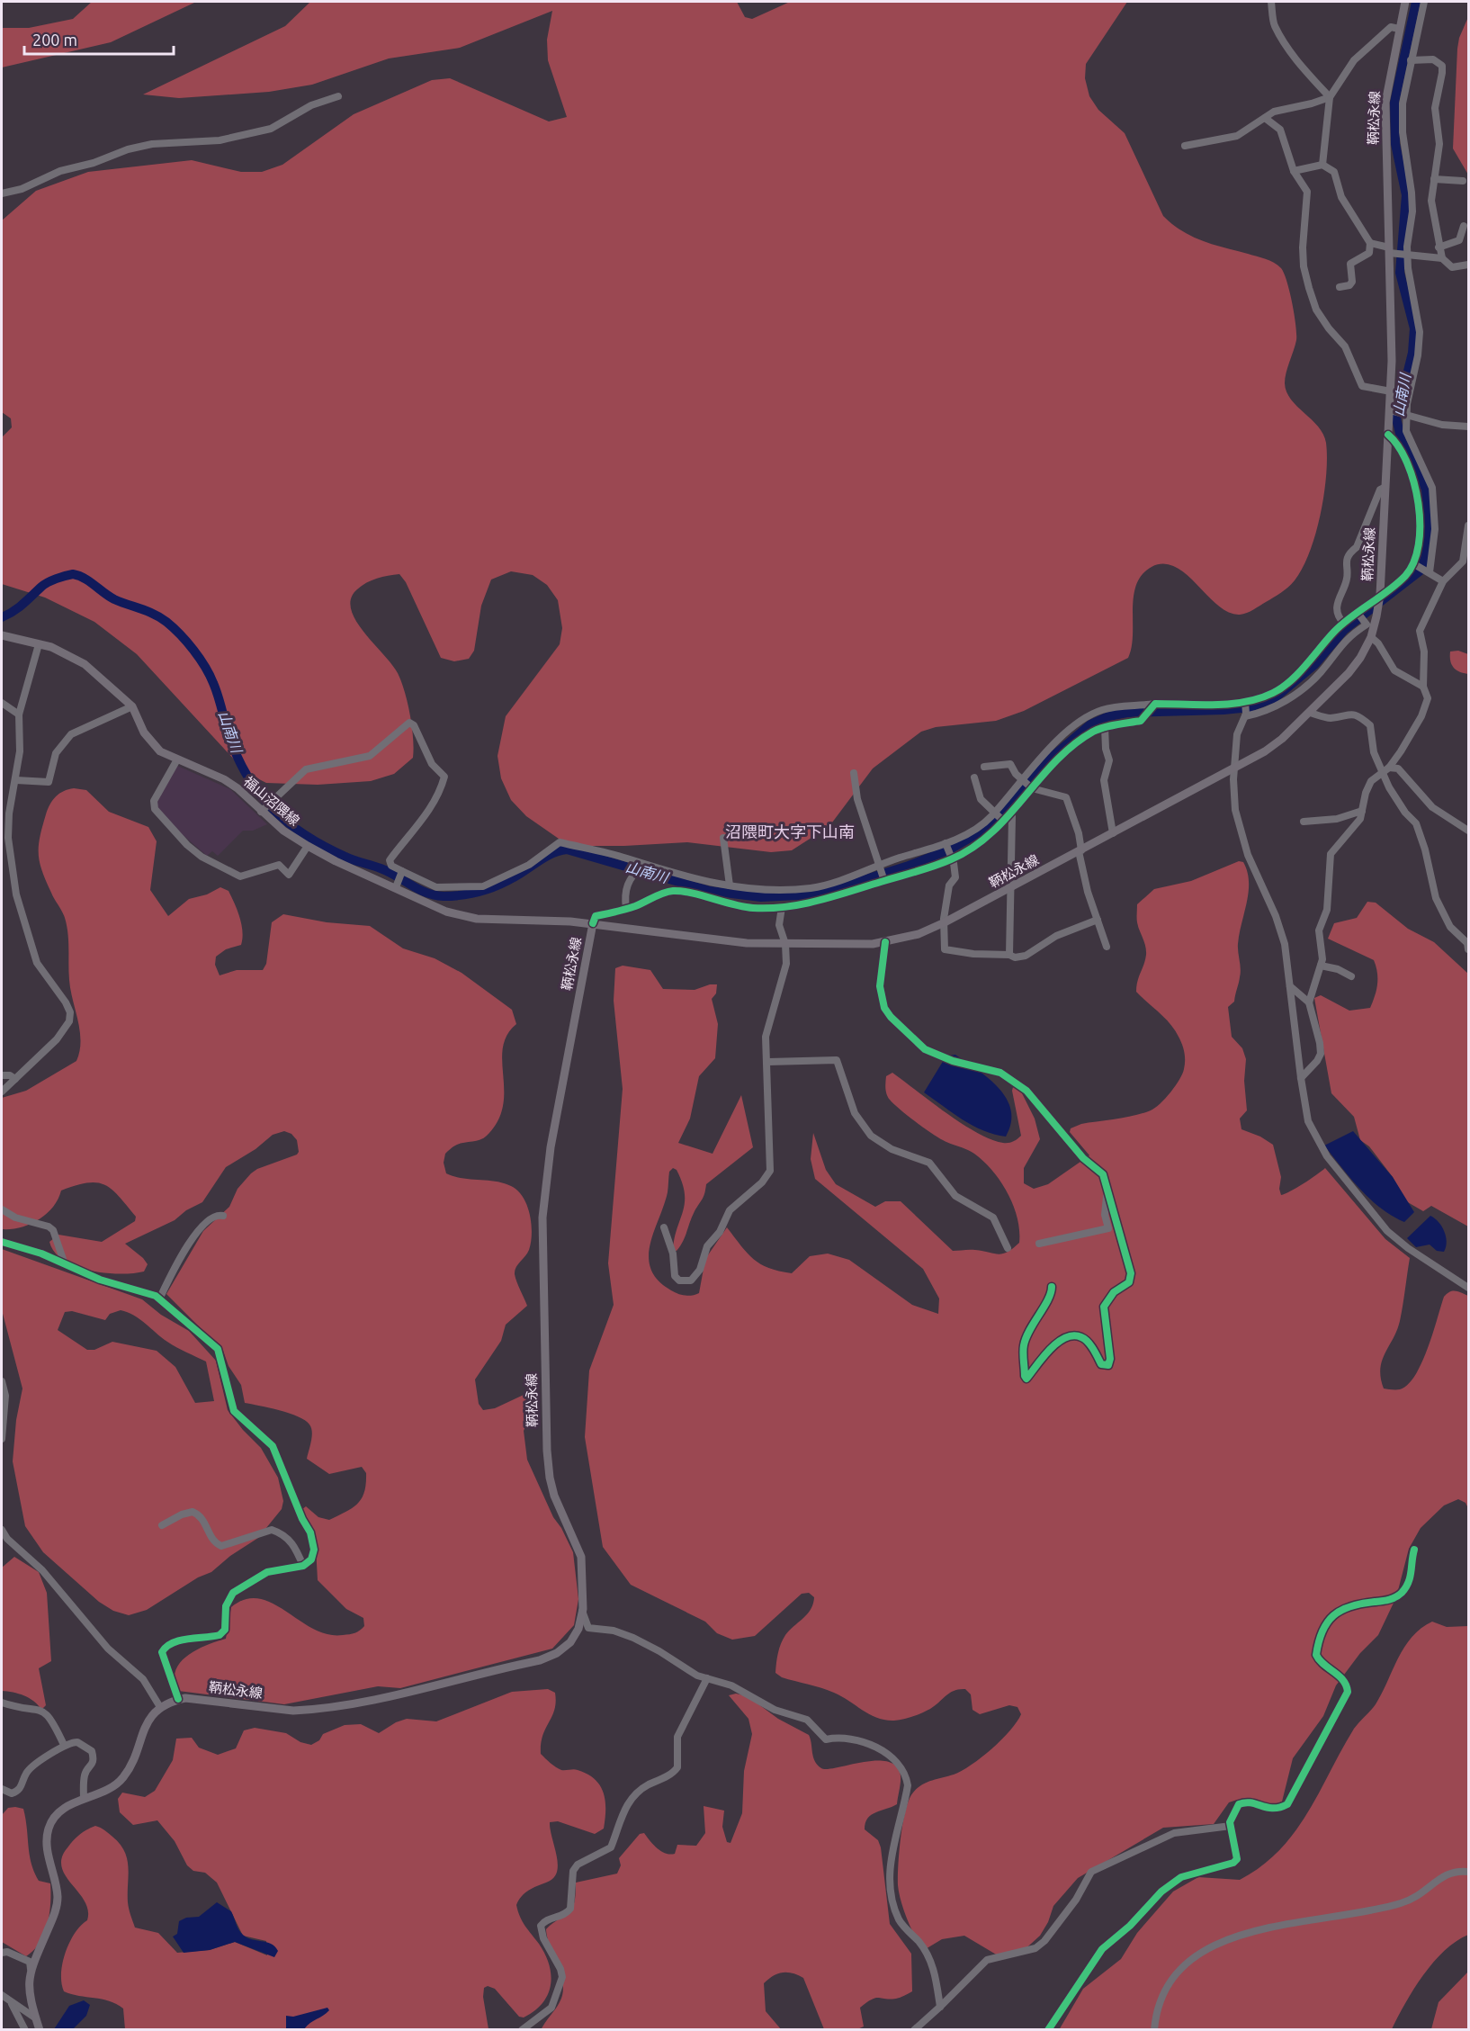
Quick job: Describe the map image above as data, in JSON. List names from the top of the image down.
{
  "streets": {
    "main road": ["鞆松永線", "福山沼隈線"]
  },
  "crossings": [
    ["鞆松永線", "福山沼隈線"]
  ],
  "districts": ["沼隈町大字下山南"],
  "water": ["山南川"],
  "scale_bar": "200 m"
}
